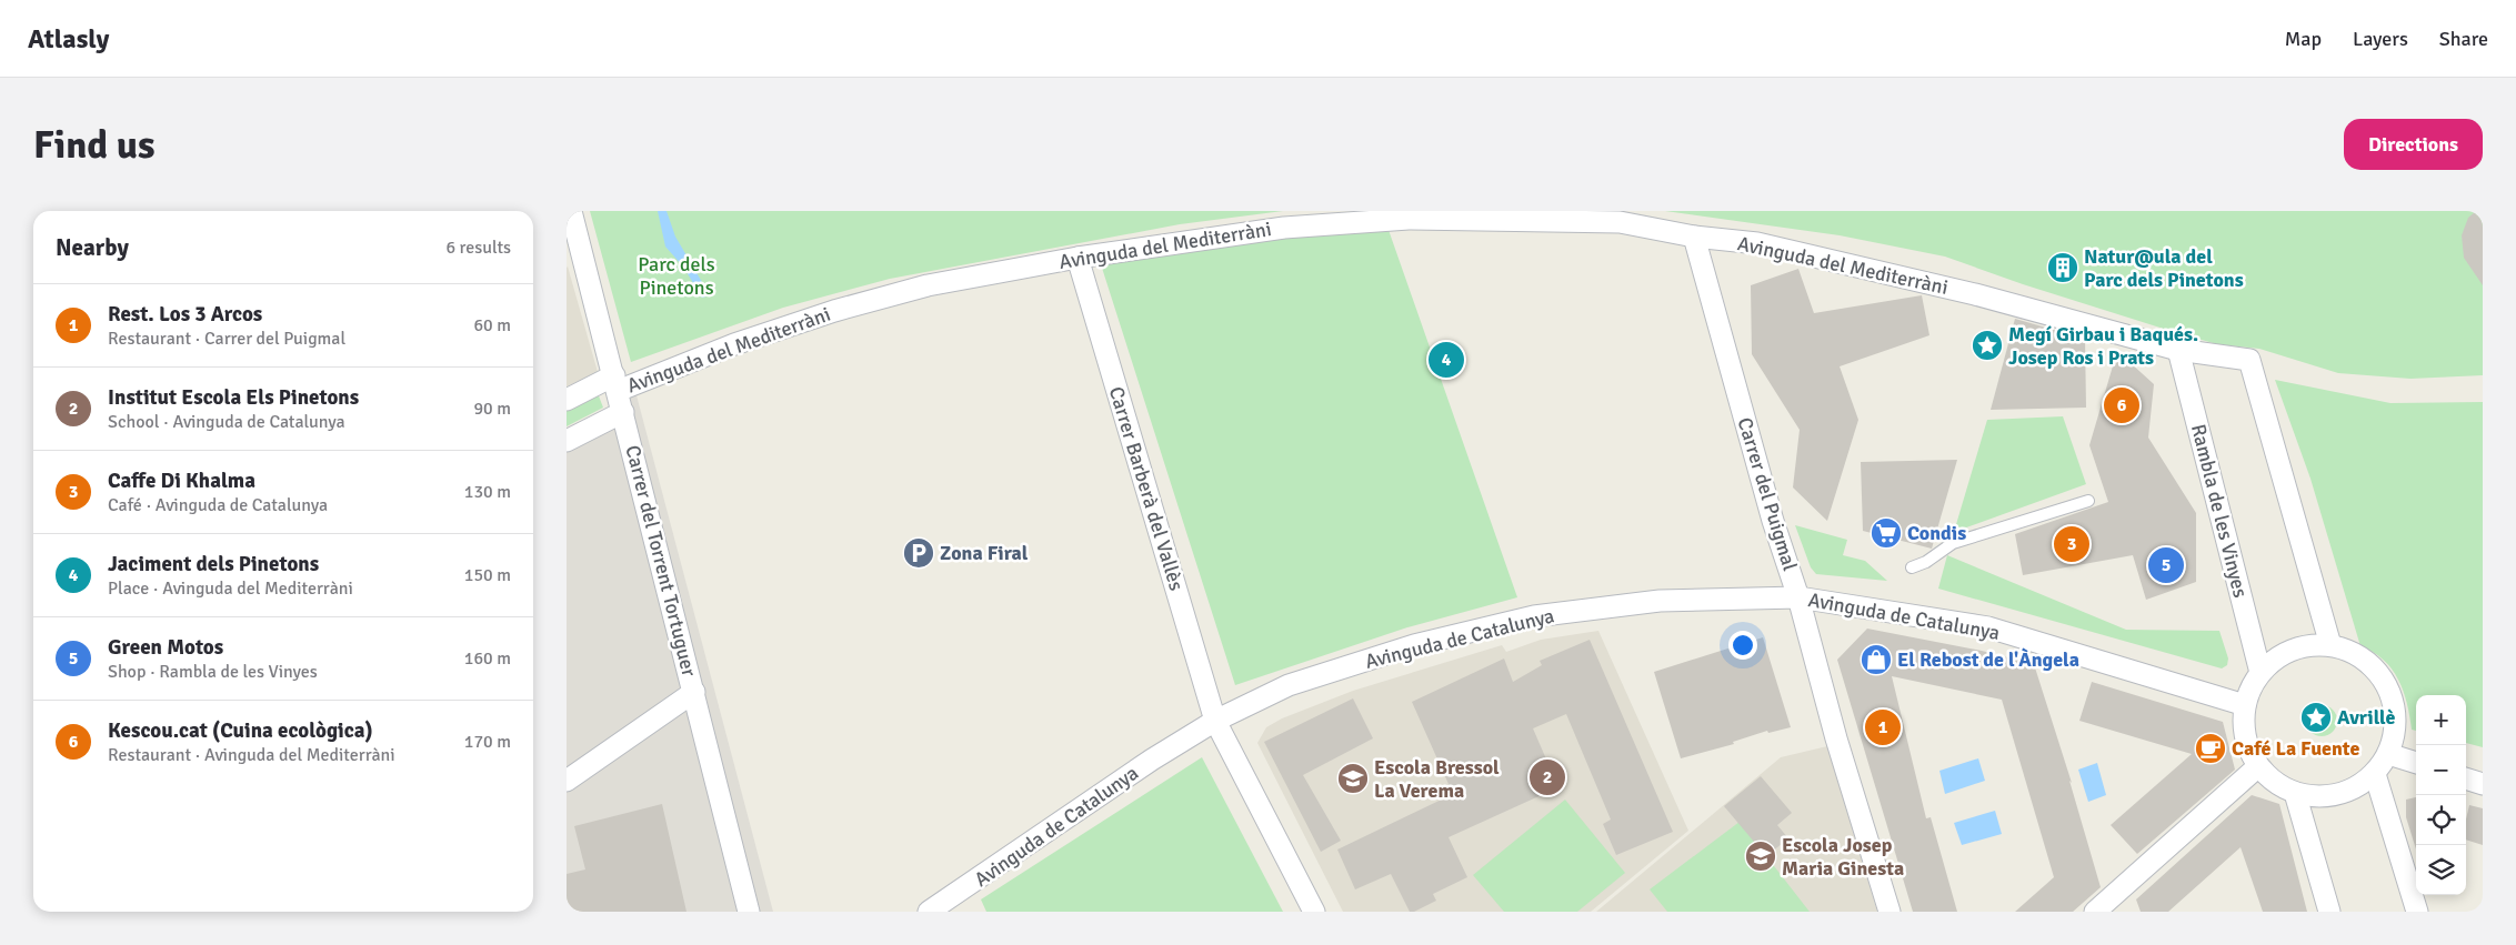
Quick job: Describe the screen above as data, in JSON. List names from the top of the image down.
{
  "streets": {
    "street": [
      "Avinguda del Mediterràni",
      "Carrer Barberà del Vallès",
      "Carrer del Puigmal",
      "Rambla de les Vinyes",
      "Carrer del Torrent Tortuguer",
      "Avinguda de Catalunya"
    ]
  },
  "crossings": [
    ["Avinguda del Mediterràni", "Carrer Barberà del Vallès"],
    ["Avinguda del Mediterràni", "Carrer del Puigmal"],
    ["Avinguda del Mediterràni", "Rambla de les Vinyes"],
    ["Avinguda del Mediterràni", "Carrer del Torrent Tortuguer"],
    ["Avinguda del Mediterràni", "Avinguda de Catalunya"],
    ["Carrer Barberà del Vallès", "Avinguda de Catalunya"],
    ["Carrer del Puigmal", "Avinguda de Catalunya"],
    ["Rambla de les Vinyes", "Avinguda de Catalunya"]
  ],
  "parks": ["Parc dels Pinetons"],
  "places": {
    "building": ["Natur@ula del Parc dels Pinetons"],
    "place": ["Megí Girbau i Baqués. Josep Ros i Prats", "Avrillè"],
    "supermarket": ["Condis"],
    "parking": ["Zona Firal"],
    "shop": ["El Rebost de l'Àngela"],
    "cafe": ["Café La Fuente"],
    "school or university": ["Escola Bressol La Verema", "Escola Josep Maria Ginesta"]
  },
  "page": {
    "header": "Atlasly",
    "nav": ["Map", "Layers", "Share"],
    "buttons": "Directions",
    "title": "Find us",
    "heading": ["Nearby", "6 results"],
    "list": [
      {
        "mark": "1",
        "name": "Rest. Los 3 Arcos",
        "note": "Restaurant · Carrer del Puigmal",
        "value": "60 m"
      },
      {
        "mark": "2",
        "name": "Institut Escola Els Pinetons",
        "note": "School · Avinguda de Catalunya",
        "value": "90 m"
      },
      {
        "mark": "3",
        "name": "Caffe Di Khalma",
        "note": "Café · Avinguda de Catalunya",
        "value": "130 m"
      },
      {
        "mark": "4",
        "name": "Jaciment dels Pinetons",
        "note": "Place · Avinguda del Mediterràni",
        "value": "150 m"
      },
      {
        "mark": "5",
        "name": "Green Motos",
        "note": "Shop · Rambla de les Vinyes",
        "value": "160 m"
      },
      {
        "mark": "6",
        "name": "Kescou.cat (Cuina ecològica)",
        "note": "Restaurant · Avinguda del Mediterràni",
        "value": "170 m"
      }
    ],
    "pins": [
      "4",
      "6",
      "3",
      "5",
      "1",
      "2"
    ],
    "map_buttons": ["+", "−"]
  }
}
